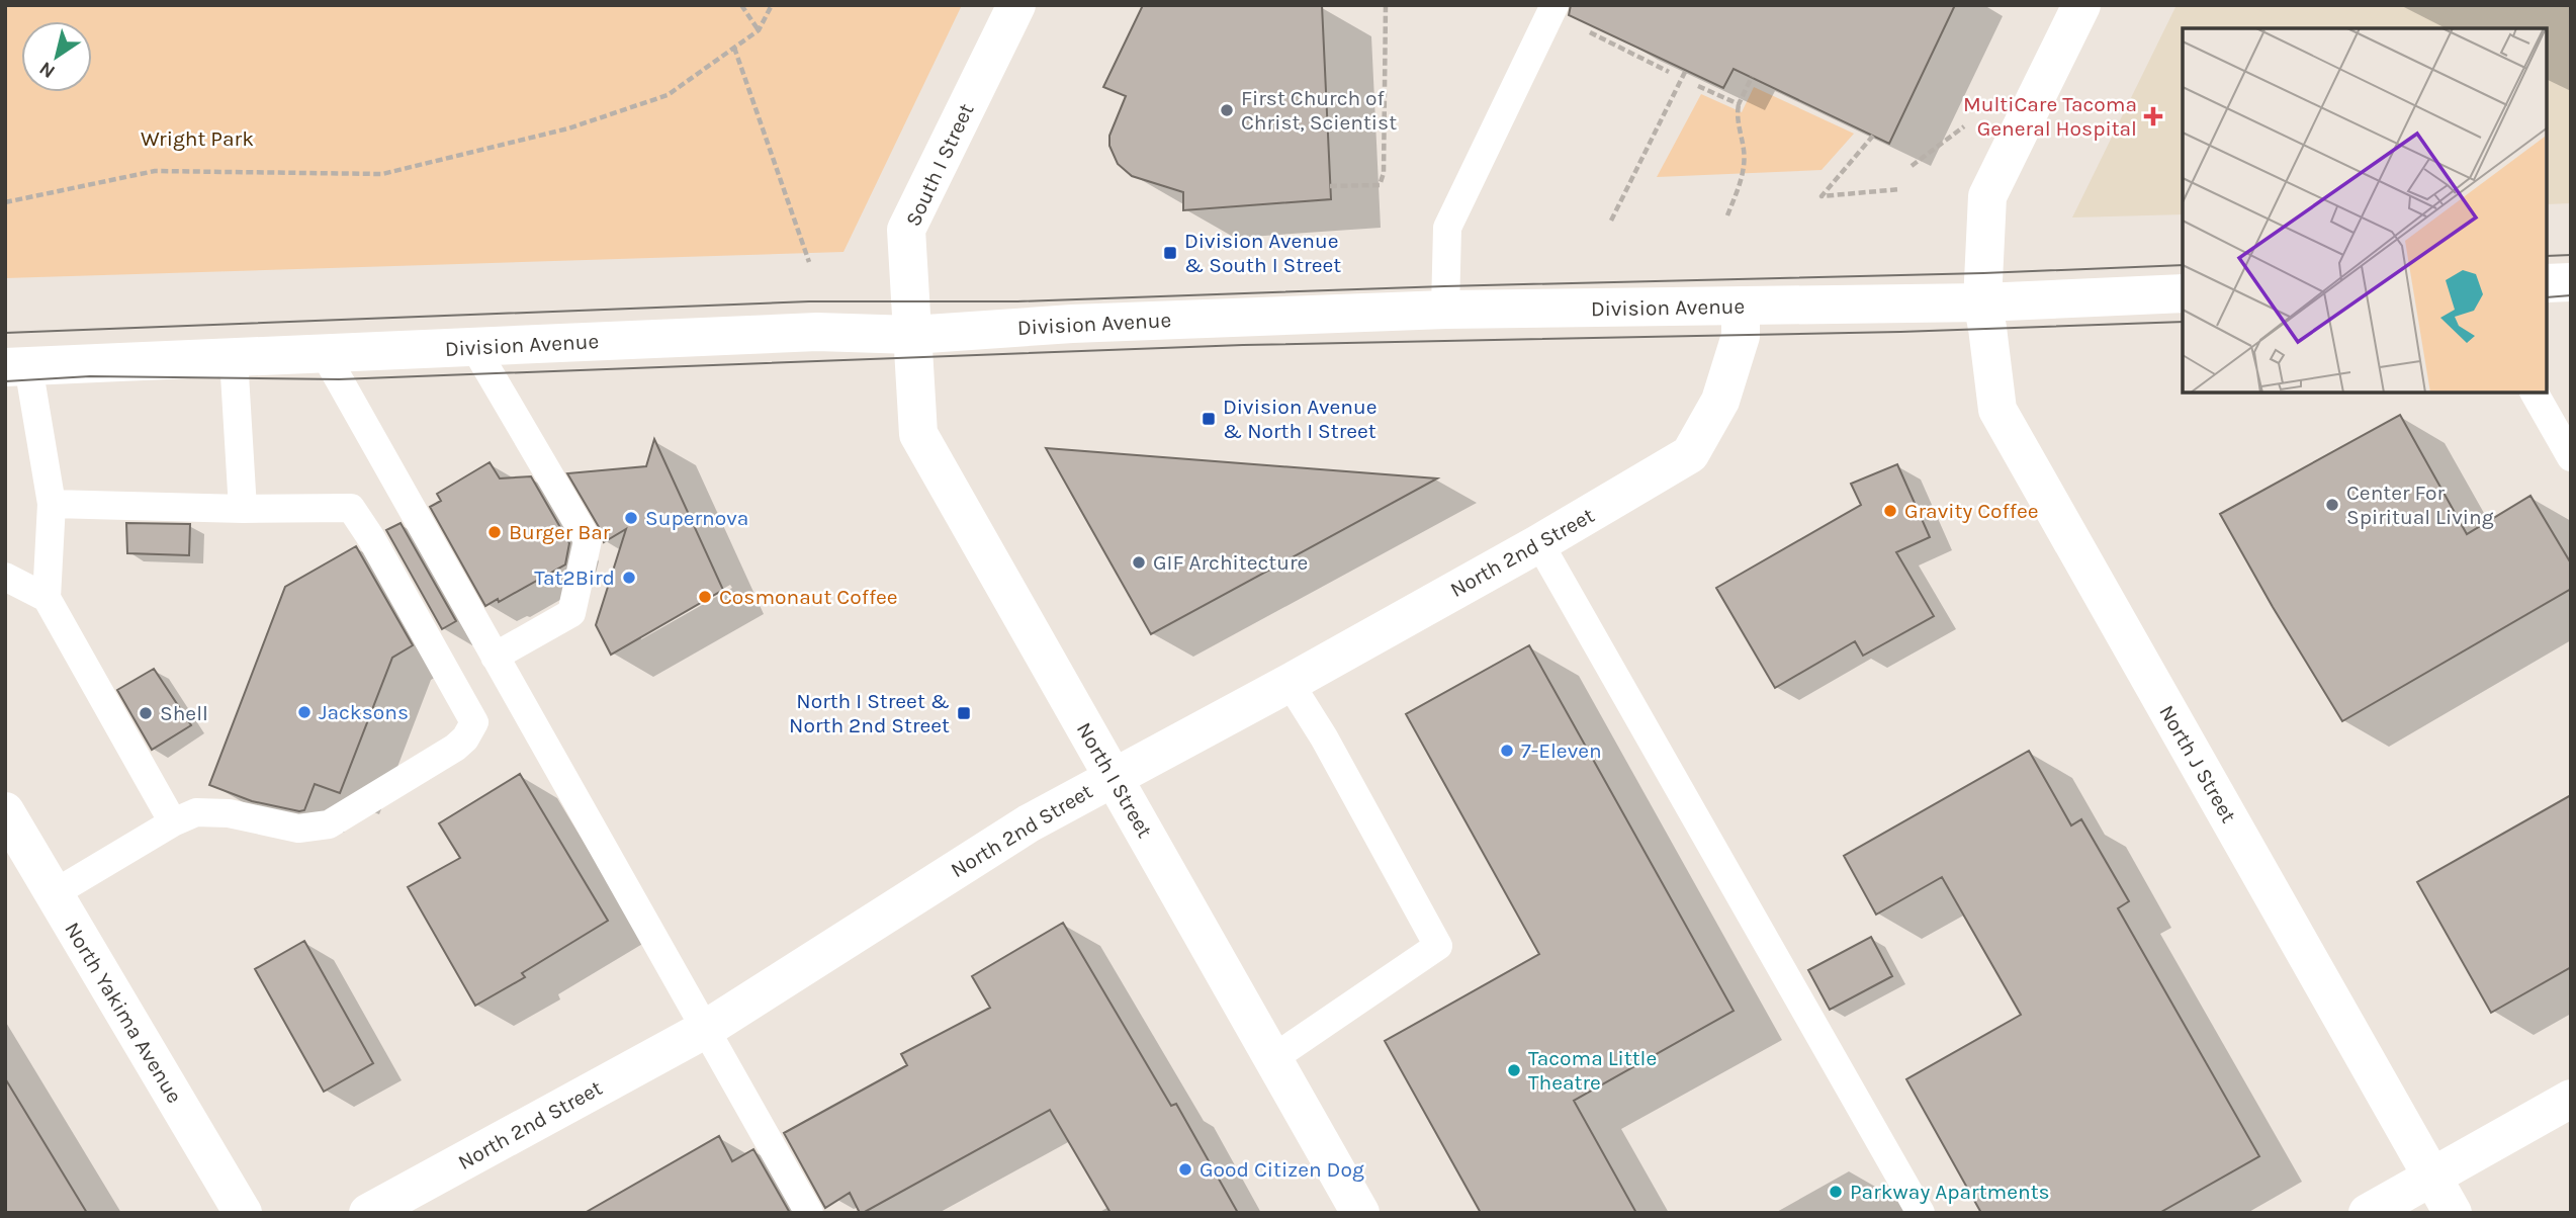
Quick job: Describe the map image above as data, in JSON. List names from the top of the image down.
{
  "streets": {
    "street": [
      "South I Street",
      "Division Avenue",
      "North 2nd Street",
      "North J Street",
      "North I Street",
      "North Yakima Avenue"
    ]
  },
  "crossings": [
    ["South I Street", "Division Avenue"],
    ["South I Street", "North I Street"],
    ["Division Avenue", "North 2nd Street"],
    ["Division Avenue", "North J Street"],
    ["Division Avenue", "North I Street"],
    ["North 2nd Street", "North I Street"]
  ],
  "parks": ["Wright Park"],
  "places": {
    "other": [
      "First Church of Christ, Scientist",
      "Center For Spiritual Living",
      "Gravity Coffee",
      "Supernova",
      "Burger Bar",
      "GIF Architecture",
      "Tat2Bird",
      "Cosmonaut Coffee",
      "Jacksons",
      "Shell",
      "7-Eleven",
      "Tacoma Little Theatre",
      "Good Citizen Dog",
      "Parkway Apartments"
    ],
    "health": ["MultiCare Tacoma General Hospital"],
    "transit": ["Division Avenue & South I Street", "Division Avenue & North I Street", "North I Street & North 2nd Street"]
  },
  "north": "bottom left"
}
